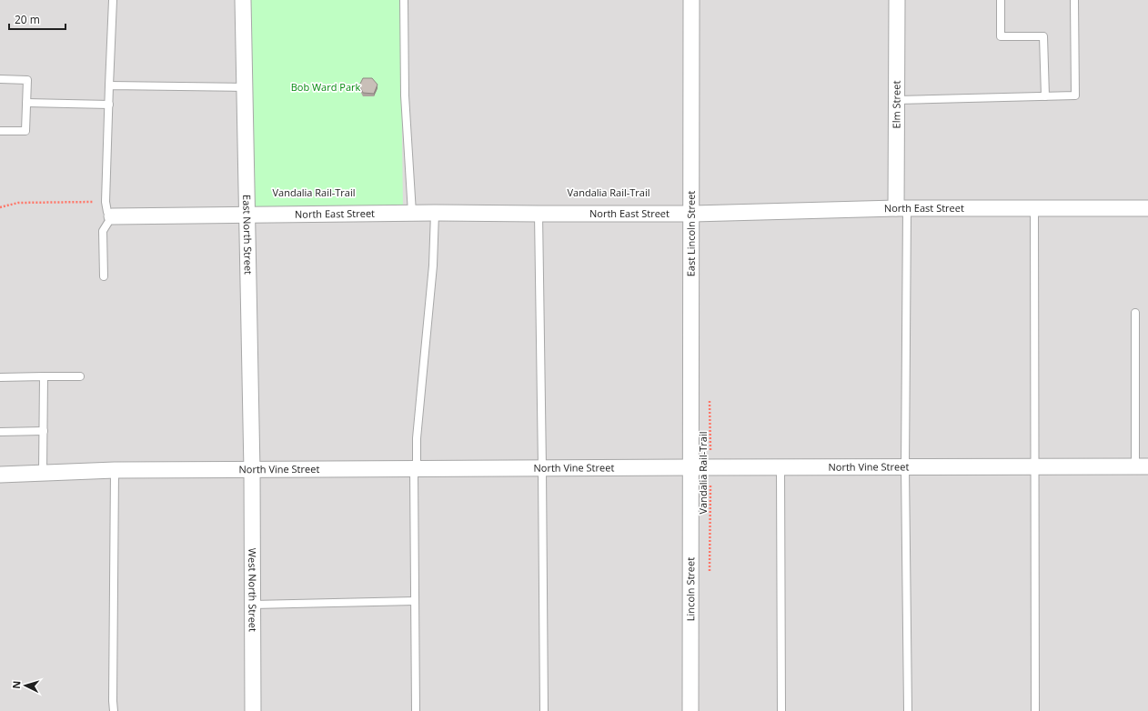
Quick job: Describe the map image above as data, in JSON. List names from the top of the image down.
{
  "streets": {
    "street": [
      "Elm Street",
      "North East Street",
      "East Lincoln Street",
      "East North Street",
      "North Vine Street",
      "Lincoln Street",
      "West North Street"
    ],
    "path": ["Vandalia Rail-Trail"]
  },
  "crossings": [
    ["Elm Street", "North East Street"],
    ["Vandalia Rail-Trail", "North Vine Street"],
    ["North East Street", "East Lincoln Street"],
    ["North East Street", "East North Street"],
    ["East Lincoln Street", "North Vine Street"],
    ["East Lincoln Street", "Lincoln Street"],
    ["East North Street", "North Vine Street"],
    ["East North Street", "West North Street"],
    ["North Vine Street", "Lincoln Street"],
    ["North Vine Street", "West North Street"]
  ],
  "parks": ["Bob Ward Park"],
  "scale_bar": "20 m",
  "north": "left"
}
